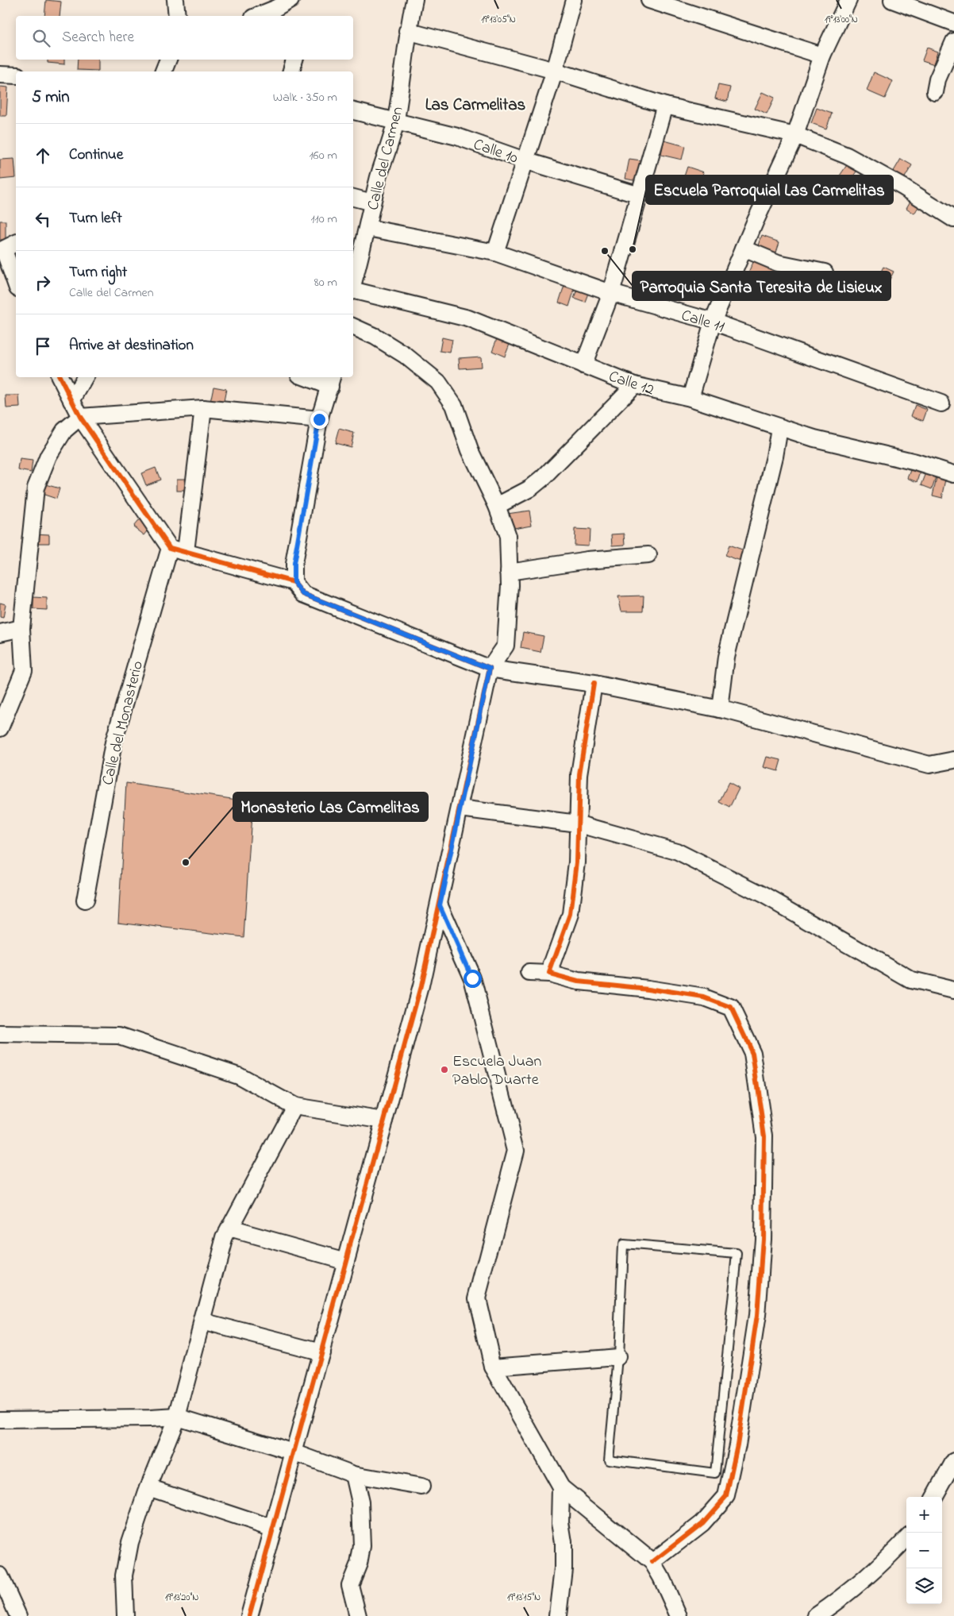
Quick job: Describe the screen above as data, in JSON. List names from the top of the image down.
{
  "streets": {
    "street": [
      "Calle 10",
      "Calle del Carmen",
      "Calle 11",
      "Calle 12",
      "Calle del Monasterio"
    ]
  },
  "crossings": [
    ["Calle 10", "Calle del Carmen"],
    ["Calle del Carmen", "Calle 11"]
  ],
  "districts": ["Las Carmelitas"],
  "places": [
    "Escuela Parroquial Las Carmelitas",
    "Parroquia Santa Teresita de Lisieux",
    "Monasterio Las Carmelitas",
    "Escuela Juan Pablo Duarte"
  ],
  "page": {
    "search": "Search here",
    "heading": ["5 min", "Walk · 350 m"],
    "list": [
      ["Continue", "160 m"],
      ["Turn left", "110 m"],
      ["Turn right", "Calle del Carmen", "80 m"],
      "Arrive at destination"
    ],
    "map_buttons": ["+", "−"]
  },
  "coordinates": [
    "19°13'05\"N",
    "19°13'00\"N",
    "19°13'20\"N",
    "19°13'15\"N"
  ]
}
